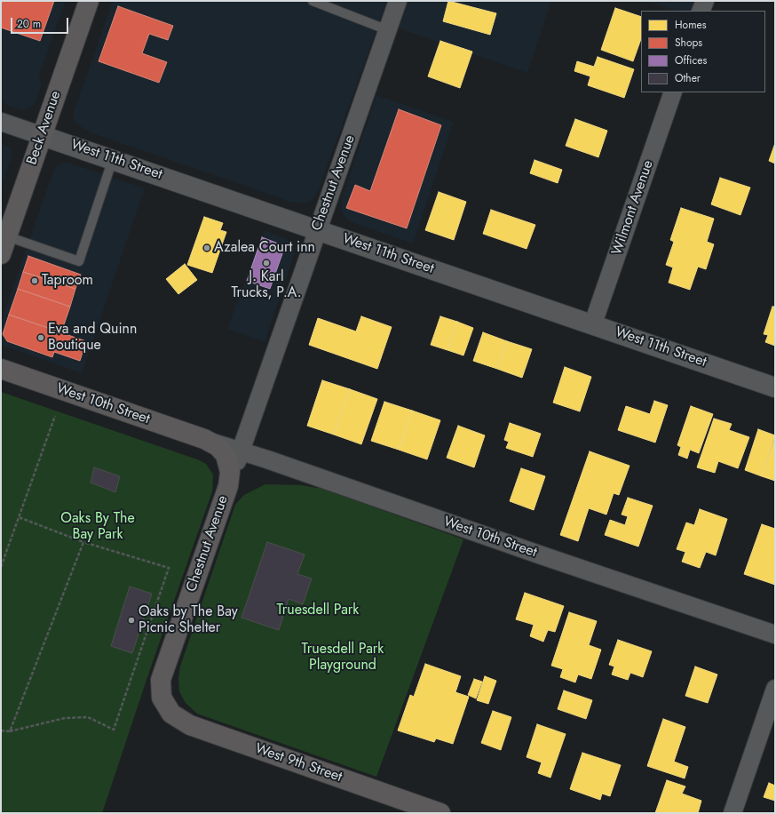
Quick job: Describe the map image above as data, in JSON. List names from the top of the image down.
{
  "streets": {
    "main road": [
      "Beck Avenue",
      "West 11th Street",
      "Chestnut Avenue",
      "West 10th Street",
      "West 9th Street"
    ],
    "street": ["Wilmont Avenue"]
  },
  "crossings": [
    ["Beck Avenue", "West 11th Street"],
    ["West 11th Street", "Chestnut Avenue"],
    ["West 11th Street", "Wilmont Avenue"],
    ["Chestnut Avenue", "West 10th Street"],
    ["Chestnut Avenue", "West 9th Street"]
  ],
  "parks": ["Oaks By The Bay Park", "Truesdell Park", "Truesdell Park Playground"],
  "places": [
    "Azalea Court inn",
    "J. Karl Trucks, P.A.",
    "Taproom",
    "Eva and Quinn Boutique",
    "Oaks by The Bay Picnic Shelter"
  ],
  "legend": [
    "Homes",
    "Shops",
    "Offices",
    "Other"
  ],
  "scale_bar": "20 m"
}
